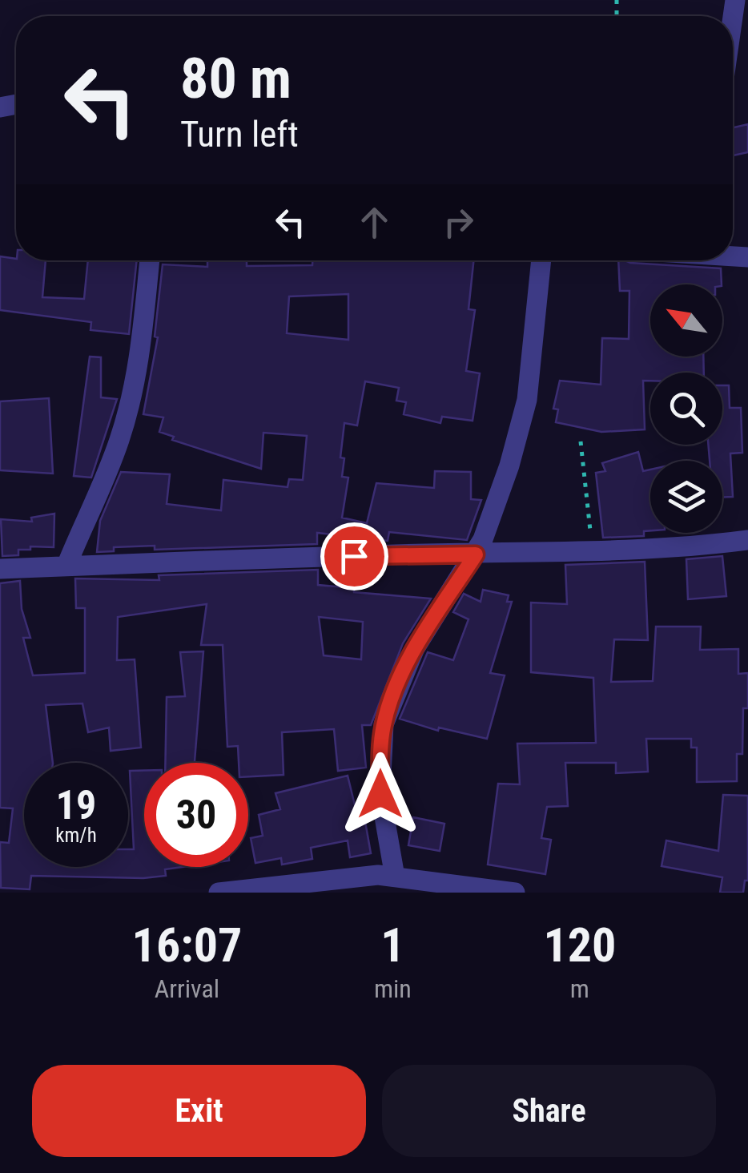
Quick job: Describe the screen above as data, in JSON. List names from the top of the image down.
{
  "north": "top left",
  "page": {
    "turn": ["80 m", "Turn left"],
    "speed": "19 km/h",
    "limit": "30",
    "eta": [
      "16:07",
      "Arrival",
      "1",
      "min",
      "120",
      "m"
    ],
    "buttons": ["Exit", "Share"]
  }
}
